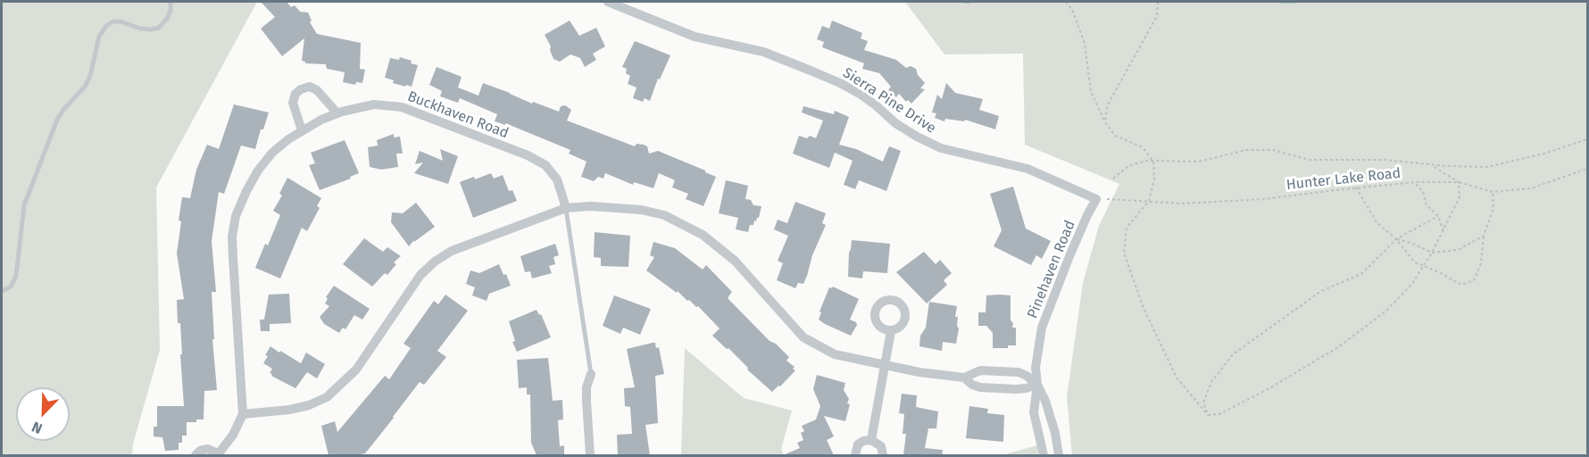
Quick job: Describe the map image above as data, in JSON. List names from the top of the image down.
{
  "streets": {
    "street": ["Sierra Pine Drive", "Buckhaven Road", "Pinehaven Road"],
    "path": ["Hunter Lake Road"]
  },
  "crossings": [
    ["Sierra Pine Drive", "Hunter Lake Road"],
    ["Sierra Pine Drive", "Pinehaven Road"],
    ["Hunter Lake Road", "Pinehaven Road"]
  ],
  "north": "bottom left"
}
